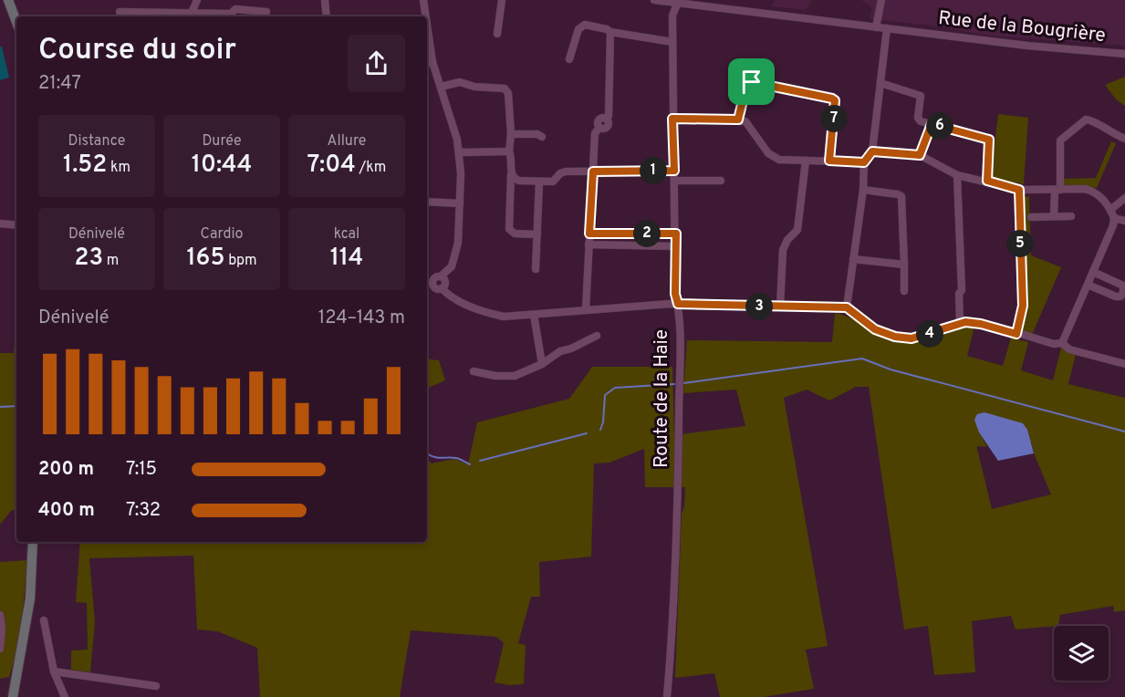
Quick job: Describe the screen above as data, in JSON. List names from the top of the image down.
{
  "streets": {
    "street": ["Rue de la Bougrière", "Route de la Haie"]
  },
  "crossings": [
    ["Rue de la Bougrière", "Route de la Haie"]
  ],
  "page": {
    "heading": ["Course du soir", "21:47"],
    "pins": [
      "7",
      "6",
      "1",
      "2",
      "5",
      "3",
      "4"
    ],
    "stats": [
      ["Distance", "1.52 km"],
      ["Durée", "10:44"],
      ["Allure", "7:04 /km"],
      ["Dénivelé", "23 m"],
      ["Cardio", "165 bpm"],
      ["kcal", "114"]
    ],
    "chart": ["Dénivelé", "124–143 m"],
    "list": [
      {
        "name": "200 m",
        "note": "7:15"
      },
      {
        "name": "400 m",
        "note": "7:32"
      }
    ]
  }
}
